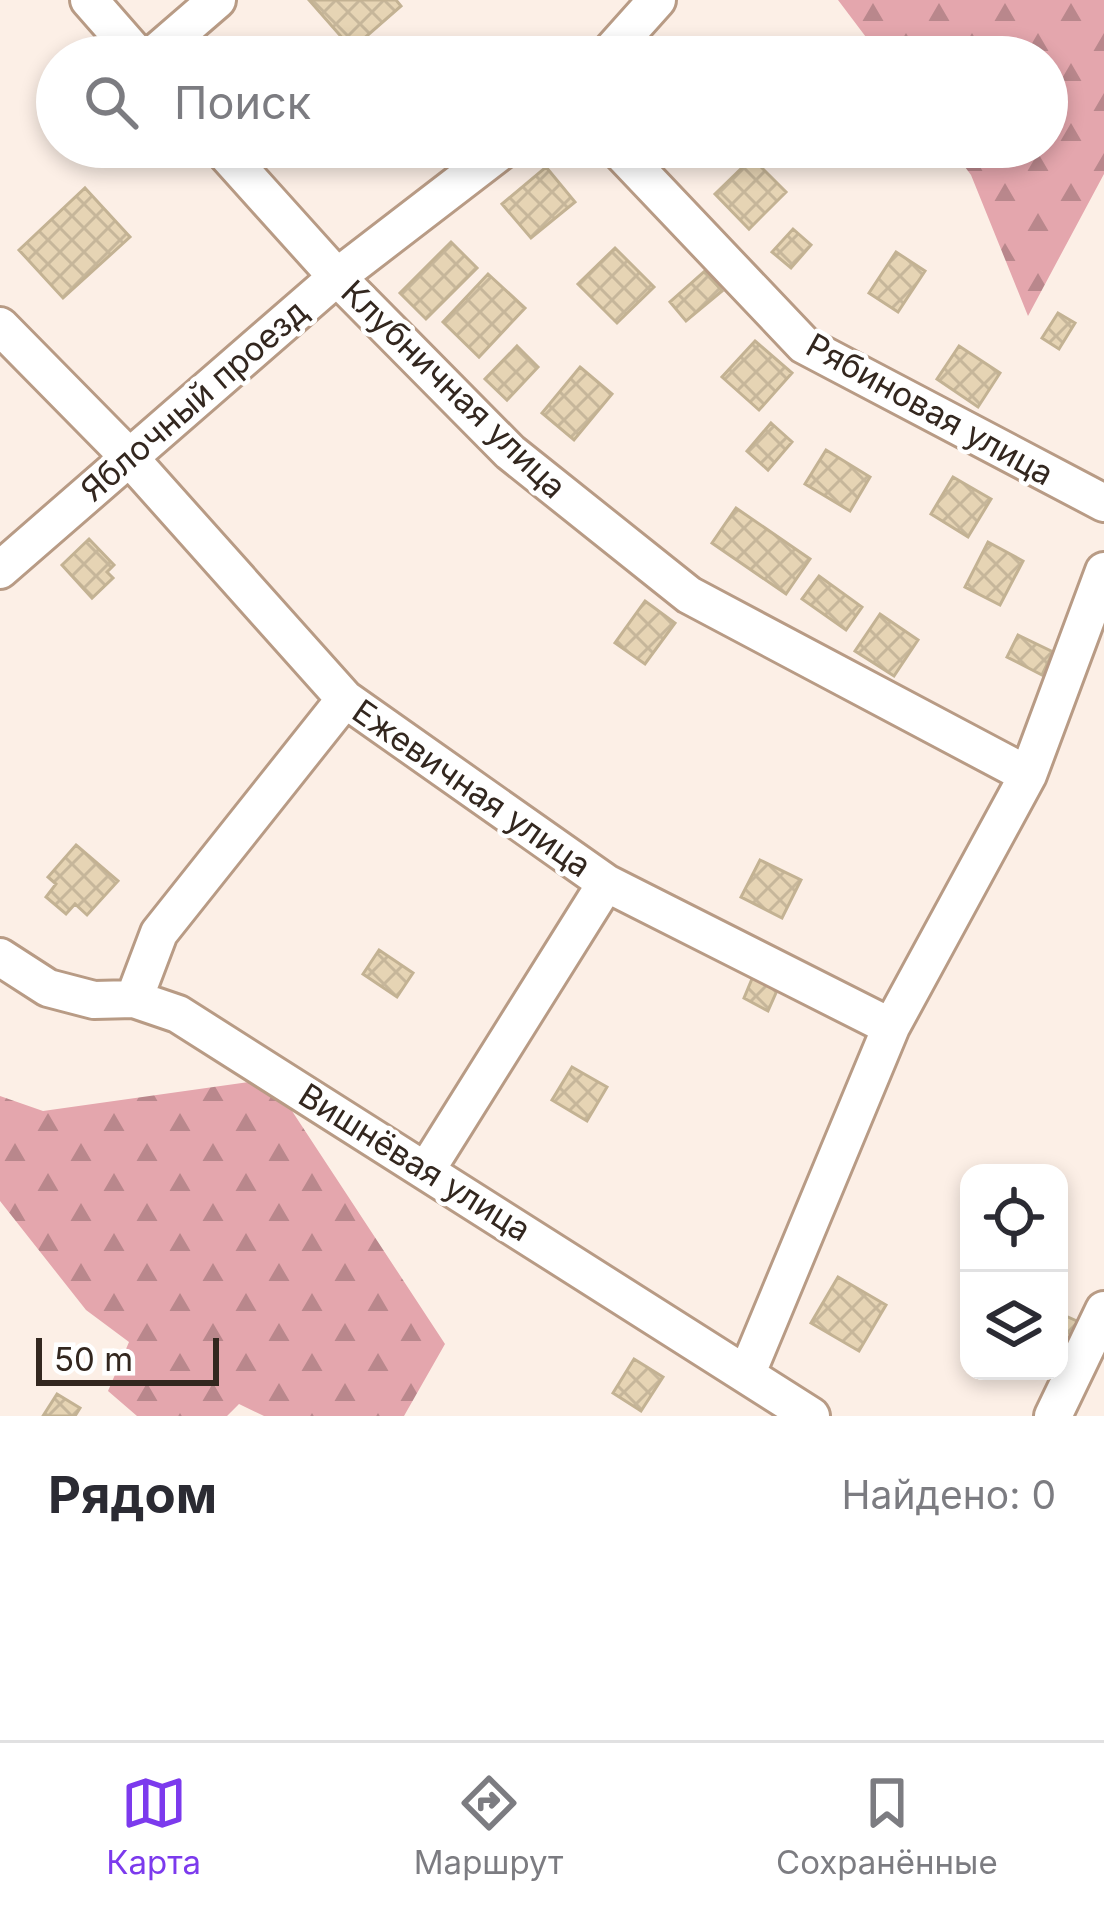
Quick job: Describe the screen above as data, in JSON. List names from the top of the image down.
{
  "streets": {
    "street": [
      "Клубничная улица",
      "Яблочный проезд",
      "Рябиновая улица",
      "Ежевичная улица",
      "Вишнёвая улица"
    ]
  },
  "crossings": [
    ["Клубничная улица", "Яблочный проезд"],
    ["Яблочный проезд", "Ежевичная улица"]
  ],
  "scale_bar": "50 m",
  "page": {
    "search": "Поиск",
    "scale": "50 m",
    "heading": ["Рядом", "Найдено: 0"],
    "nav": ["Карта", "Маршрут", "Сохранённые"]
  }
}
